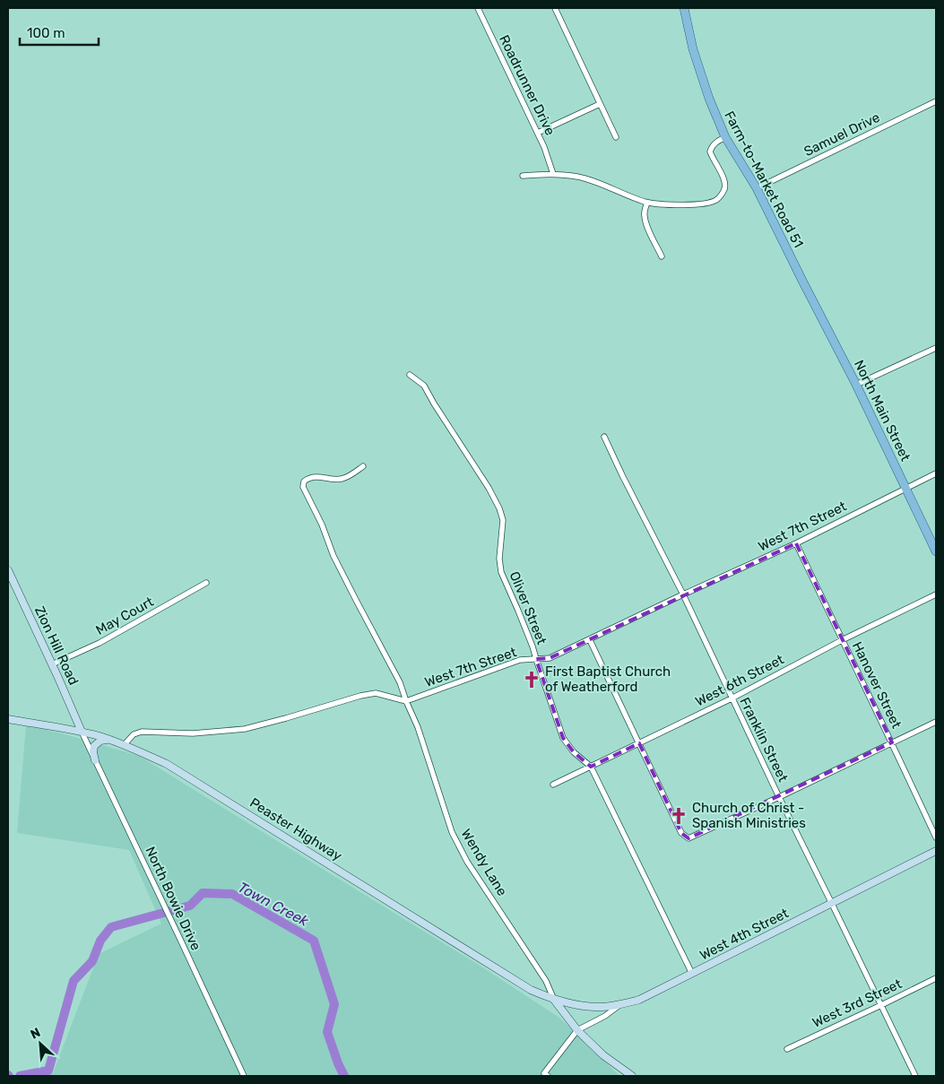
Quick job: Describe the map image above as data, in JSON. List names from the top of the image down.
{
  "streets": {
    "main road": [
      "Farm-to-Market Road 51",
      "North Main Street",
      "Zion Hill Road",
      "Peaster Highway",
      "West 4th Street"
    ],
    "street": [
      "Roadrunner Drive",
      "Samuel Drive",
      "West 7th Street",
      "Oliver Street",
      "May Court",
      "West 6th Street",
      "Hanover Street",
      "Franklin Street",
      "Wendy Lane",
      "North Bowie Drive",
      "West 3rd Street"
    ]
  },
  "crossings": [
    ["Samuel Drive", "Farm-to-Market Road 51"],
    ["Farm-to-Market Road 51", "North Main Street"],
    ["North Main Street", "West 7th Street"],
    ["West 7th Street", "Oliver Street"],
    ["West 7th Street", "Hanover Street"],
    ["West 7th Street", "Franklin Street"],
    ["West 7th Street", "Wendy Lane"],
    ["Oliver Street", "West 6th Street"],
    ["Oliver Street", "West 4th Street"],
    ["May Court", "Zion Hill Road"],
    ["Zion Hill Road", "Peaster Highway"],
    ["Zion Hill Road", "North Bowie Drive"],
    ["West 6th Street", "Hanover Street"],
    ["West 6th Street", "Franklin Street"],
    ["Franklin Street", "West 4th Street"],
    ["Franklin Street", "West 3rd Street"],
    ["Peaster Highway", "Wendy Lane"],
    ["Peaster Highway", "North Bowie Drive"],
    ["Peaster Highway", "West 4th Street"],
    ["Wendy Lane", "West 4th Street"]
  ],
  "water": ["Town Creek"],
  "places": {
    "church": ["First Baptist Church of Weatherford", "Church of Christ - Spanish Ministries"]
  },
  "scale_bar": "100 m",
  "north": "top left"
}
